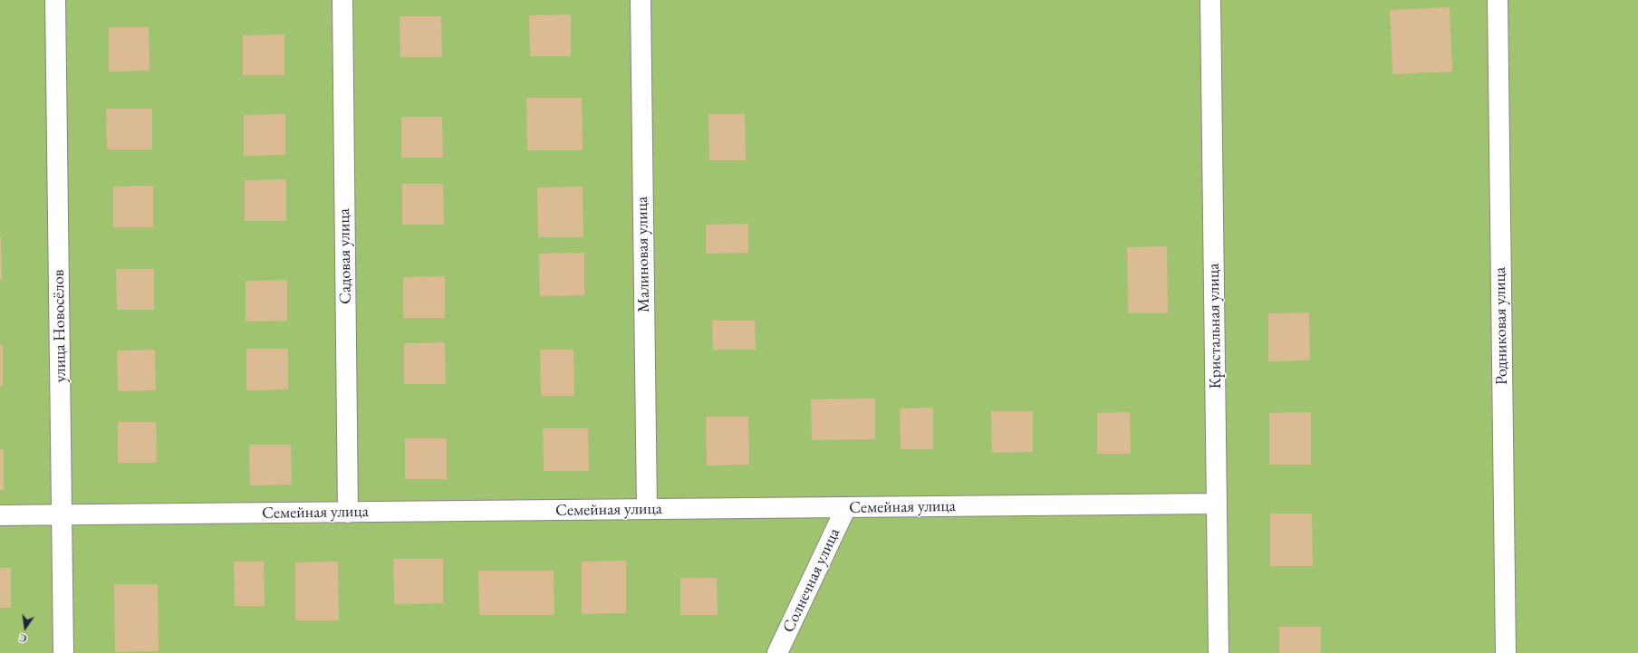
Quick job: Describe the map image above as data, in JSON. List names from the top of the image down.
{
  "streets": {
    "street": [
      "Малиновая улица",
      "Садовая улица",
      "улица Новосёлов",
      "Кристальная улица",
      "Родниковая улица",
      "Семейная улица",
      "Солнечная улица"
    ]
  },
  "crossings": [
    ["Малиновая улица", "Семейная улица"],
    ["Садовая улица", "Семейная улица"],
    ["улица Новосёлов", "Семейная улица"],
    ["Кристальная улица", "Семейная улица"],
    ["Семейная улица", "Солнечная улица"]
  ],
  "north": "bottom"
}
